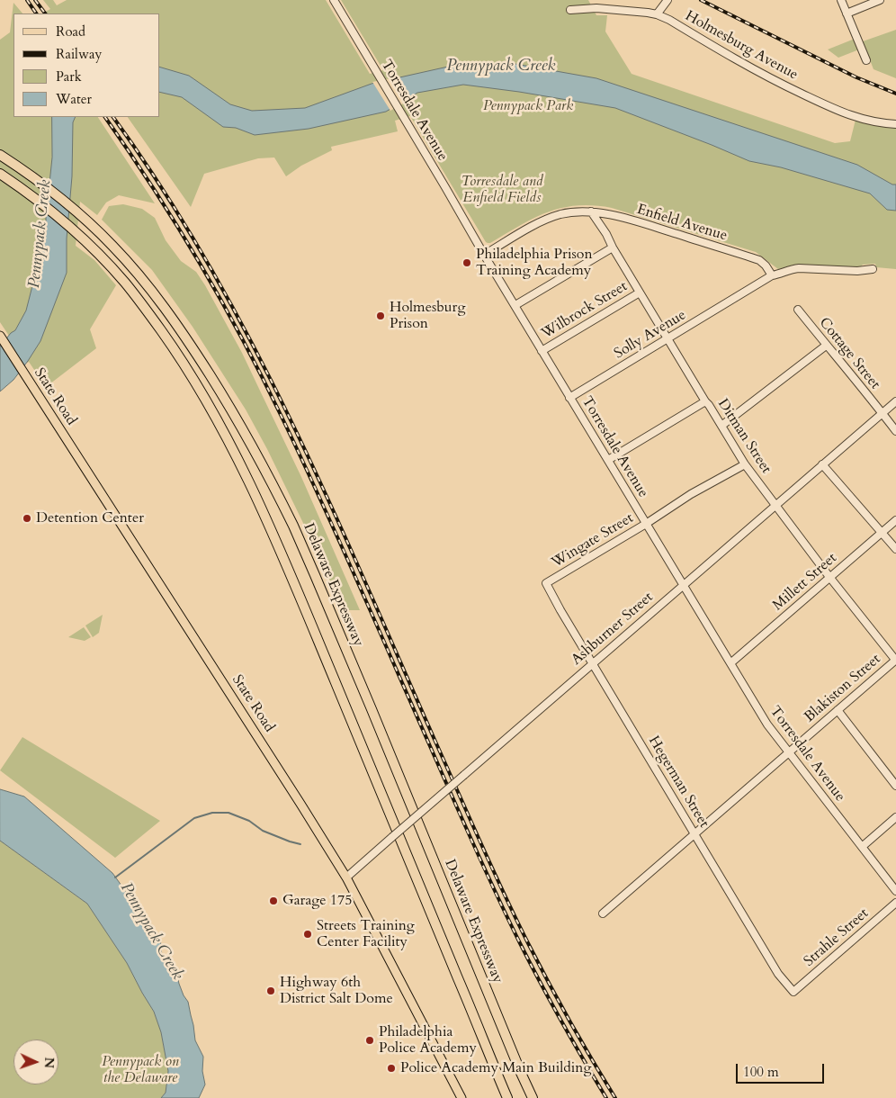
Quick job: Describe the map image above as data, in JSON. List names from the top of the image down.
{
  "streets": {
    "highway": ["Delaware Expressway"],
    "main road": ["State Road"],
    "street": [
      "Holmesburg Avenue",
      "Torresdale Avenue",
      "Enfield Avenue",
      "Wilbrock Street",
      "Solly Avenue",
      "Cottage Street",
      "Ditman Street",
      "Wingate Street",
      "Millett Street",
      "Ashburner Street",
      "Blakiston Street",
      "Hegerman Street",
      "Strahle Street"
    ]
  },
  "crossings": [
    ["Torresdale Avenue", "Enfield Avenue"],
    ["Torresdale Avenue", "Wilbrock Street"],
    ["Torresdale Avenue", "Solly Avenue"],
    ["Torresdale Avenue", "Wingate Street"],
    ["Torresdale Avenue", "Millett Street"],
    ["Torresdale Avenue", "Ashburner Street"],
    ["Torresdale Avenue", "Blakiston Street"],
    ["Enfield Avenue", "Solly Avenue"],
    ["Enfield Avenue", "Ditman Street"],
    ["Wilbrock Street", "Ditman Street"],
    ["Solly Avenue", "Ditman Street"],
    ["Cottage Street", "Ashburner Street"],
    ["State Road", "Ashburner Street"],
    ["Ditman Street", "Wingate Street"],
    ["Ditman Street", "Millett Street"],
    ["Ditman Street", "Ashburner Street"],
    ["Ditman Street", "Blakiston Street"],
    ["Wingate Street", "Hegerman Street"],
    ["Ashburner Street", "Hegerman Street"],
    ["Blakiston Street", "Hegerman Street"],
    ["Hegerman Street", "Strahle Street"]
  ],
  "water": ["Pennypack Creek"],
  "parks": ["Pennypack Park", "Torresdale and Enfield Fields", "Pennypack on the Delaware"],
  "places": [
    "Philadelphia Prison Training Academy",
    "Holmesburg Prison",
    "Detention Center",
    "Garage 175",
    "Streets Training Center Facility",
    "Highway 6th District Salt Dome",
    "Philadelphia Police Academy",
    "Police Academy Main Building"
  ],
  "legend": [
    "Road",
    "Railway",
    "Park",
    "Water"
  ],
  "scale_bar": "100 m",
  "north": "right"
}
